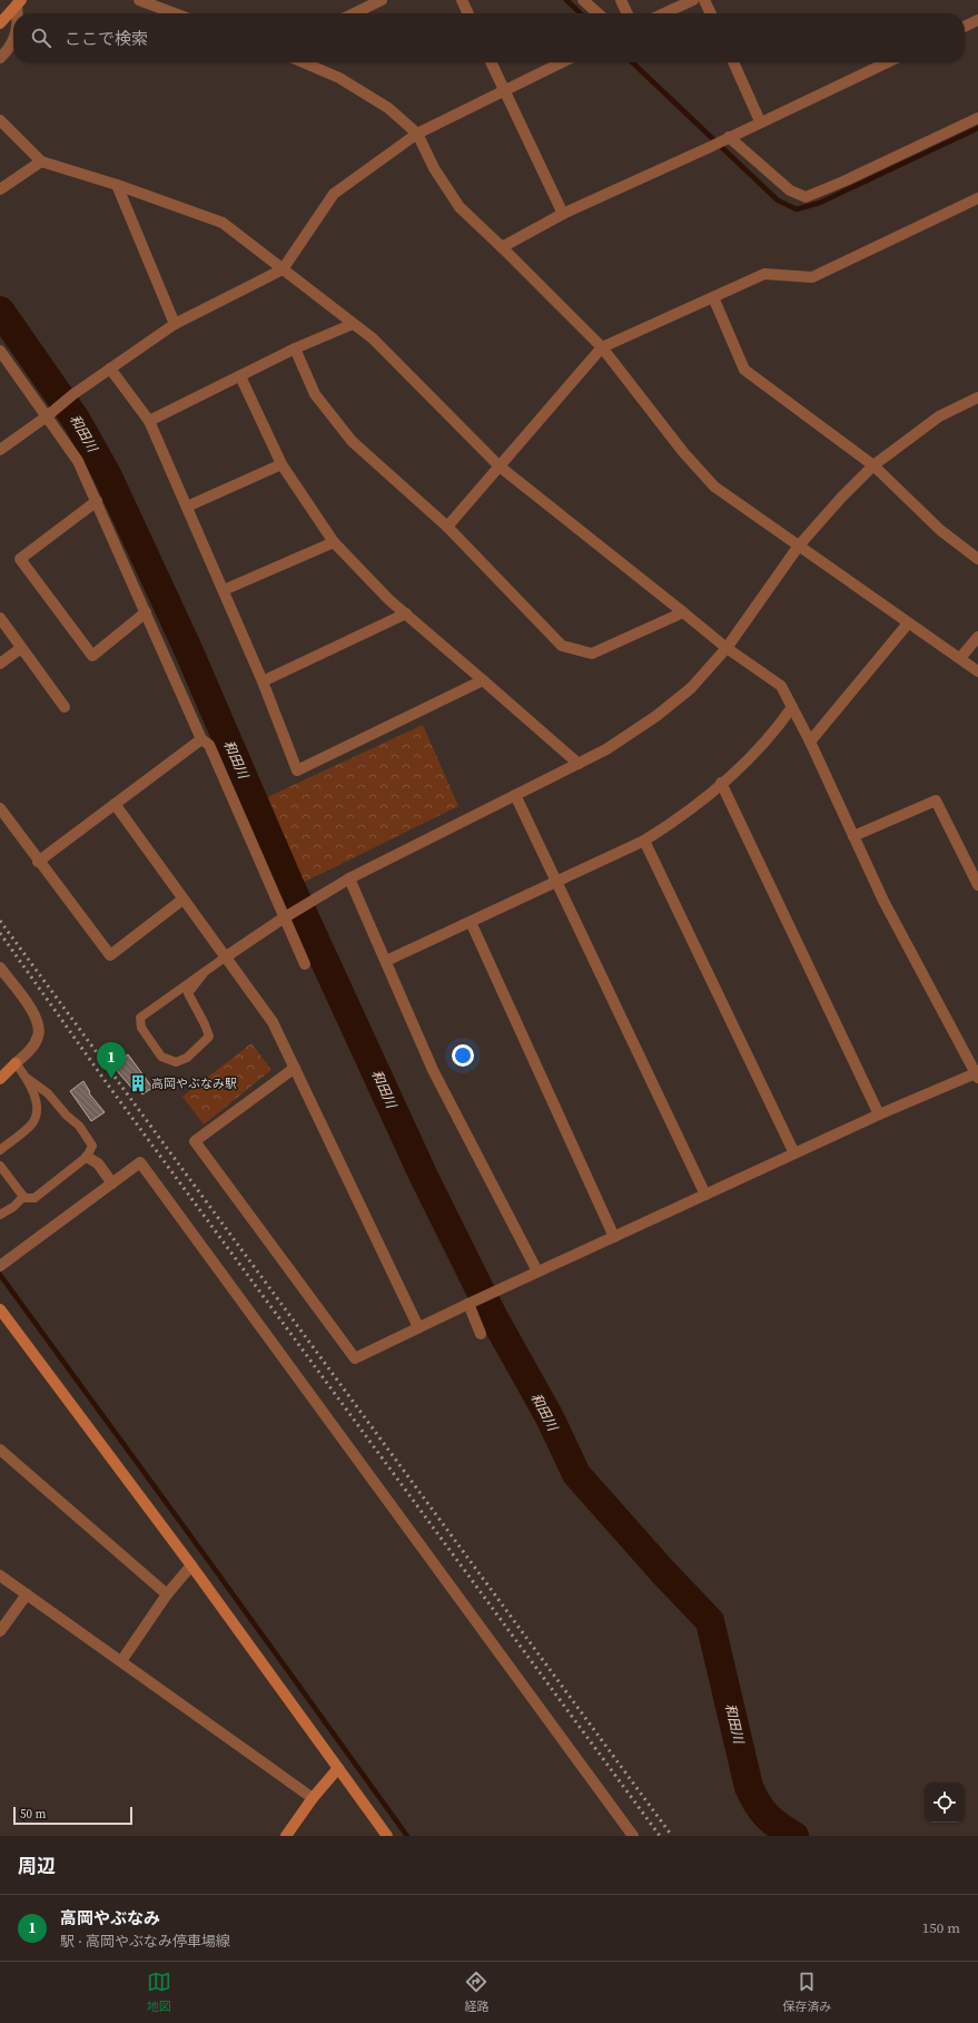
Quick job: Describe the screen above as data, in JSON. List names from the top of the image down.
{
  "water": ["和田川"],
  "places": {
    "building": ["高岡やぶなみ駅"]
  },
  "scale_bar": "50 m",
  "page": {
    "search": "ここで検索",
    "pins": "1",
    "scale": "50 m",
    "heading": "周辺",
    "list": [
      {
        "mark": "1",
        "name": "高岡やぶなみ",
        "note": "駅 · 高岡やぶなみ停車場線",
        "value": "150 m"
      }
    ],
    "nav": ["地図", "経路", "保存済み"]
  }
}
